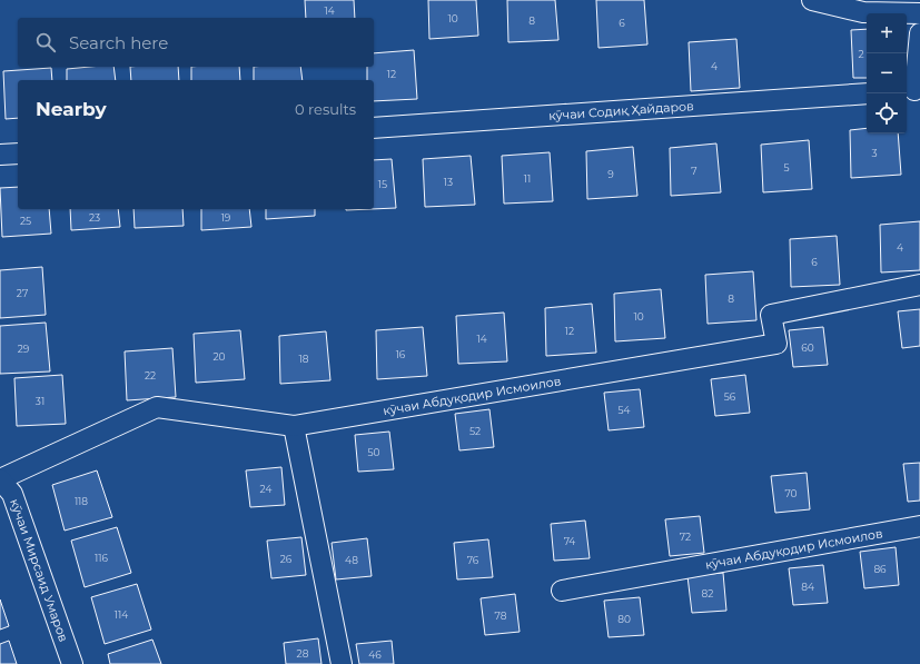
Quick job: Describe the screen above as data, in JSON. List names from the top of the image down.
{
  "streets": {
    "street": ["кӯчаи Содиқ Ҳайдаров", "кӯчаи Абдуқодир Исмоилов", "кӯчаи Мирсаид Умаров"]
  },
  "crossings": [
    ["кӯчаи Абдуқодир Исмоилов", "кӯчаи Мирсаид Умаров"]
  ],
  "house_numbers": [
    "14",
    "10",
    "8",
    "6",
    "2",
    "4",
    "12",
    "3",
    "5",
    "7",
    "9",
    "11",
    "13",
    "15",
    "23",
    "19",
    "25",
    "4",
    "6",
    "27",
    "8",
    "10",
    "12",
    "14",
    "60",
    "29",
    "16",
    "20",
    "18",
    "22",
    "56",
    "31",
    "54",
    "52",
    "50",
    "24",
    "70",
    "118",
    "72",
    "74",
    "116",
    "26",
    "48",
    "76",
    "86",
    "84",
    "82",
    "114",
    "78",
    "80",
    "28",
    "46"
  ],
  "page": {
    "map_buttons": ["+", "−"],
    "search": "Search here",
    "heading": ["Nearby", "0 results"]
  }
}
